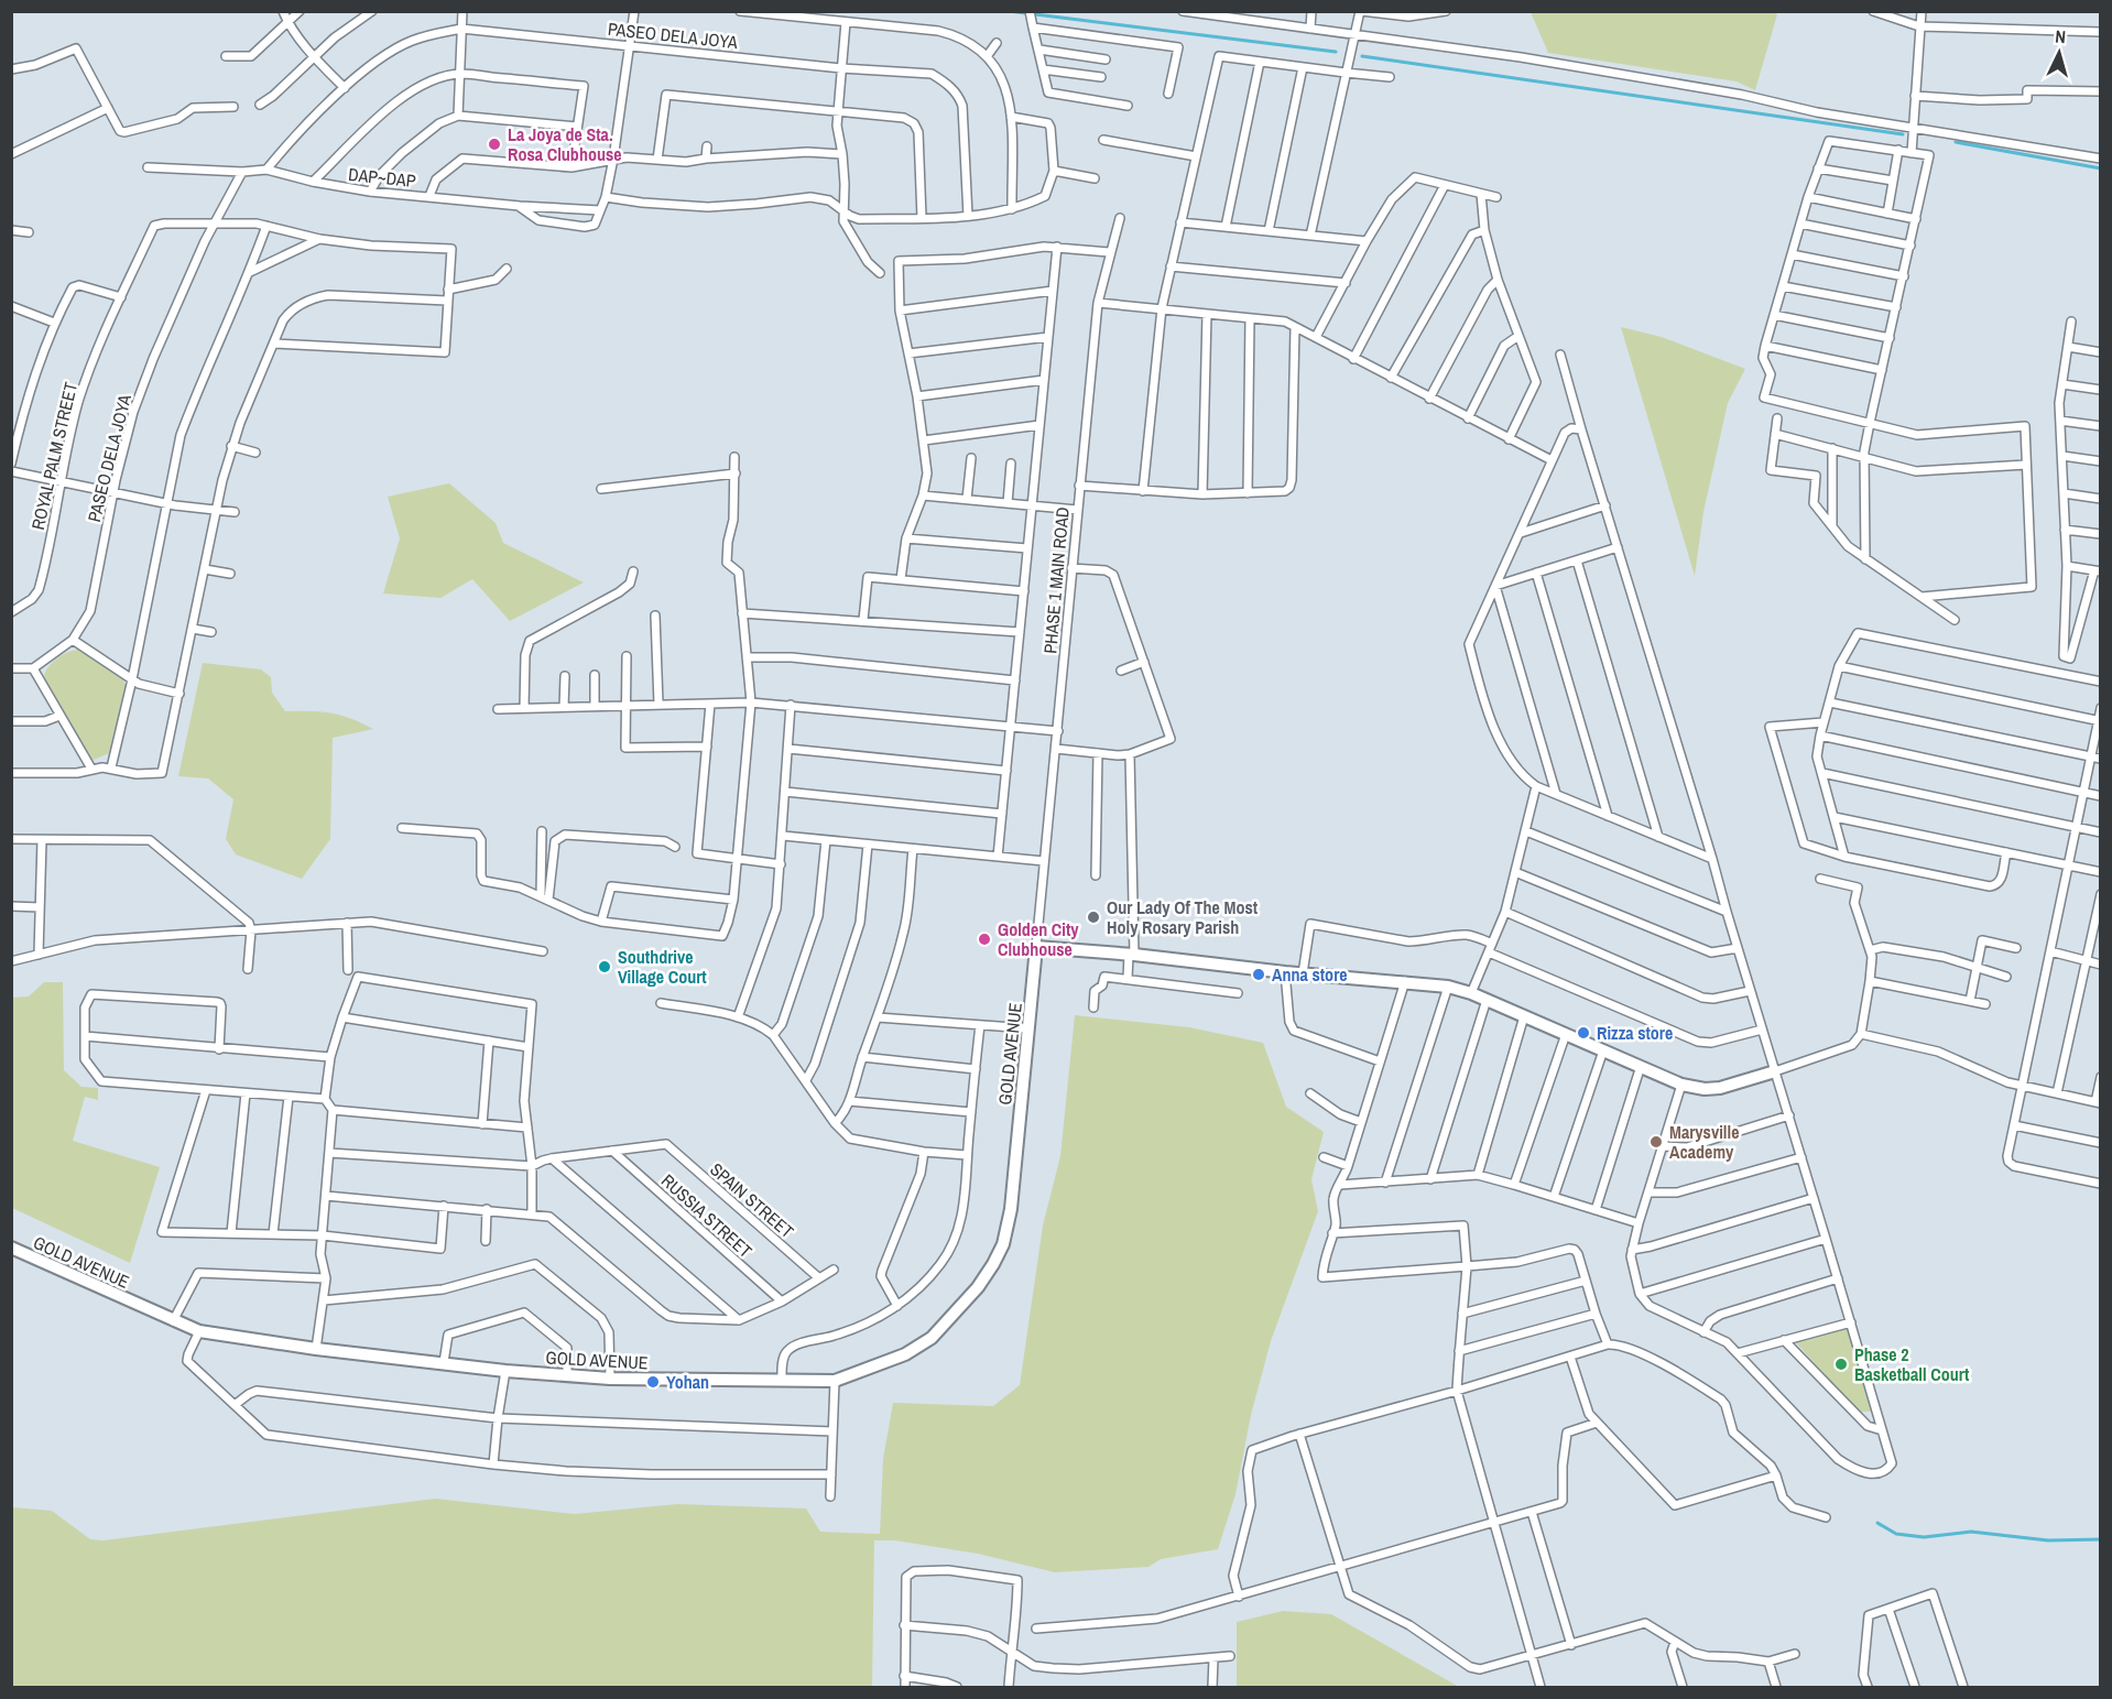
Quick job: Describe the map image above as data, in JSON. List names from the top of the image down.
{
  "streets": {
    "street": [
      "PASEO DELA JOYA",
      "DAP~DAP",
      "ROYAL PALM STREET",
      "PHASE 1 MAIN ROAD",
      "GOLD AVENUE",
      "SPAIN STREET",
      "RUSSIA STREET"
    ]
  },
  "crossings": [
    ["PASEO DELA JOYA", "DAP~DAP"],
    ["PASEO DELA JOYA", "ROYAL PALM STREET"],
    ["PHASE 1 MAIN ROAD", "GOLD AVENUE"],
    ["SPAIN STREET", "RUSSIA STREET"]
  ],
  "places": [
    "La Joya de Sta. Rosa Clubhouse",
    "Our Lady Of The Most Holy Rosary Parish",
    "Golden City Clubhouse",
    "Southdrive Village Court",
    "Anna store",
    "Rizza store",
    "Marysville Academy",
    "Phase 2 Basketball Court",
    "Yohan"
  ],
  "north": "top"
}
